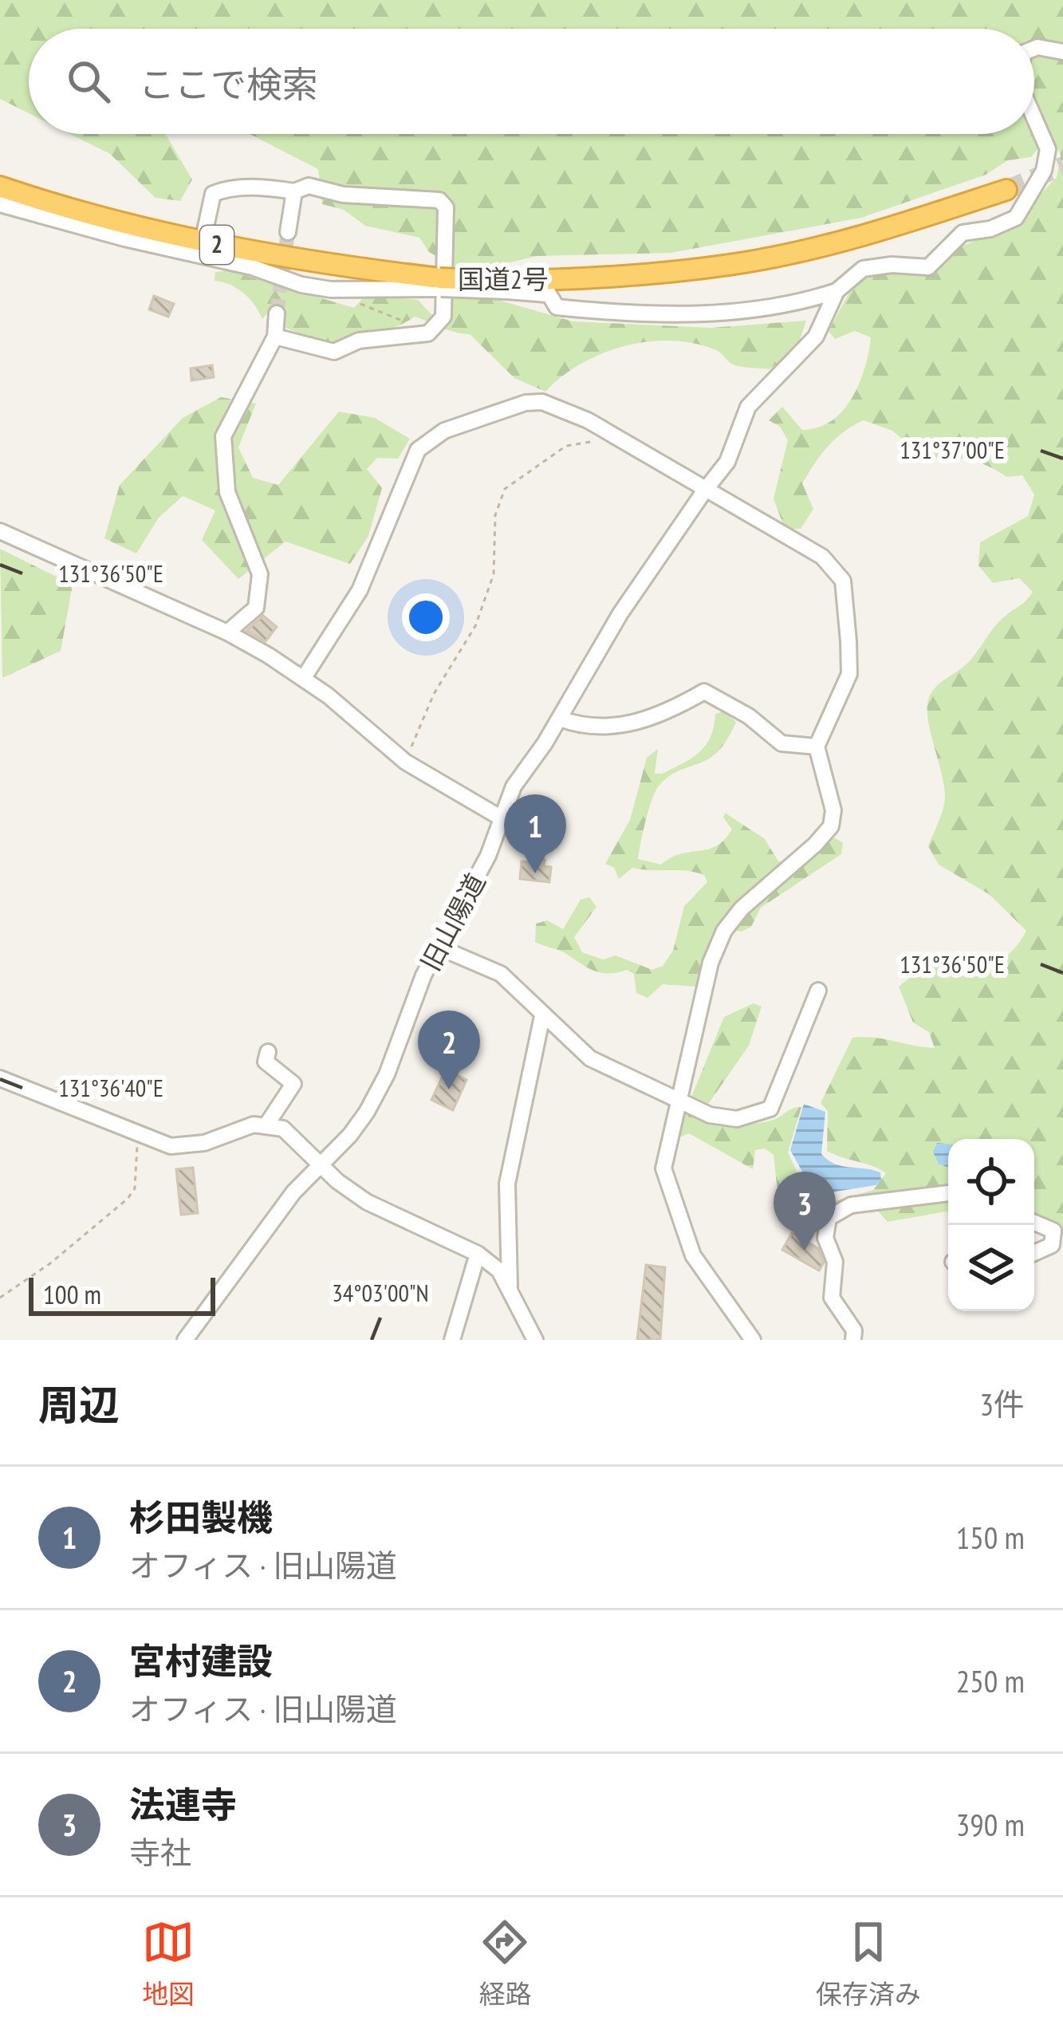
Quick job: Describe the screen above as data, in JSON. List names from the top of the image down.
{
  "streets": {
    "highway": ["2", "国道2号"],
    "street": ["旧山陽道"]
  },
  "scale_bar": "100 m",
  "page": {
    "search": "ここで検索",
    "pins": ["1", "2", "3"],
    "scale": "100 m",
    "heading": ["周辺", "3件"],
    "list": [
      {
        "mark": "1",
        "name": "杉田製機",
        "note": "オフィス · 旧山陽道",
        "value": "150 m"
      },
      {
        "mark": "2",
        "name": "宮村建設",
        "note": "オフィス · 旧山陽道",
        "value": "250 m"
      },
      {
        "mark": "3",
        "name": "法連寺",
        "note": "寺社",
        "value": "390 m"
      }
    ],
    "nav": ["地図", "経路", "保存済み"]
  },
  "coordinates": [
    "131°37'00\"E",
    "131°36'50\"E",
    "131°36'40\"E",
    "34°03'00\"N"
  ]
}
